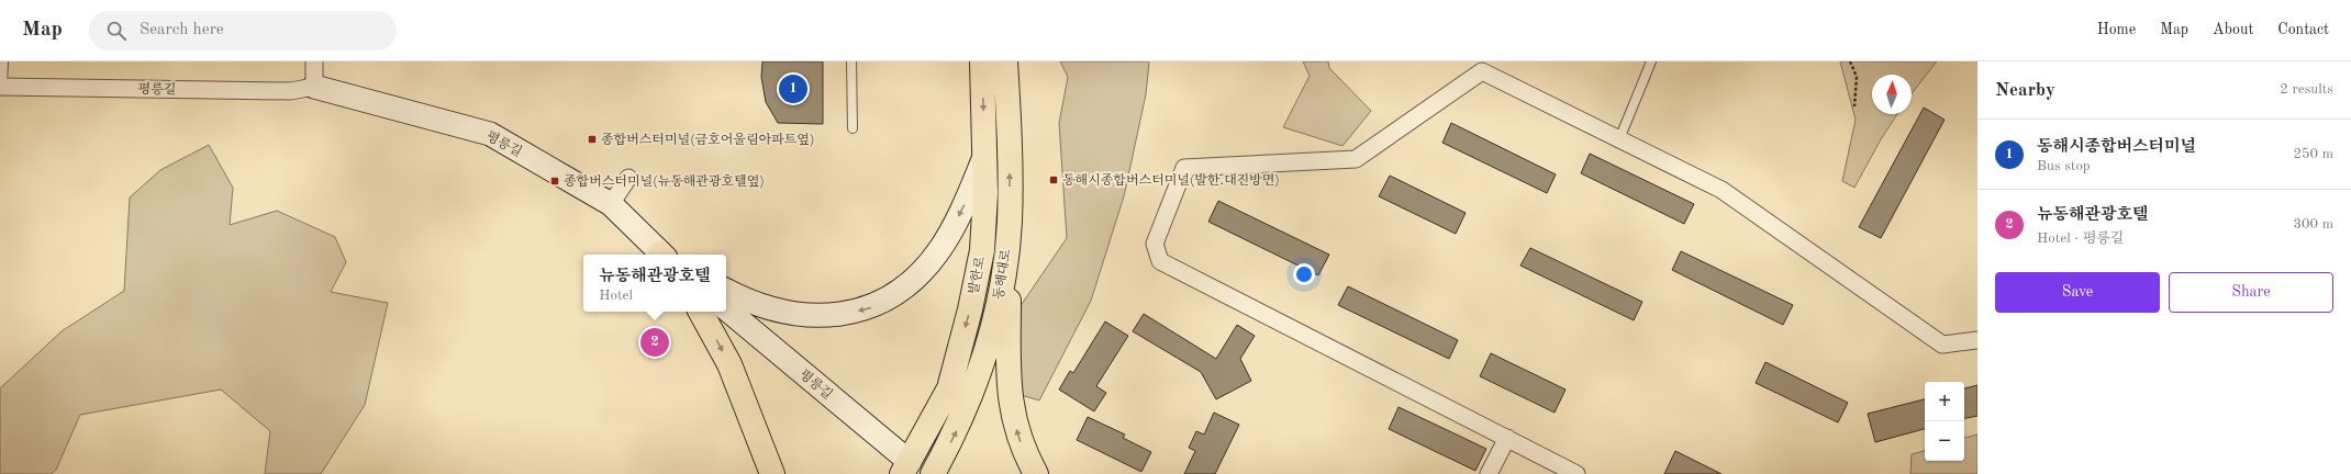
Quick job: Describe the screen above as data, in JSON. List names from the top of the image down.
{
  "streets": {
    "main road": ["동해대로", "발한로"],
    "street": ["평릉길"]
  },
  "crossings": [
    ["평릉길", "발한로"]
  ],
  "places": {
    "transit": ["종합버스터미널(금호어울림아파트옆)", "동해시종합버스터미널(발한.대진방면)", "종합버스터미널(뉴동해관광호텔옆)"]
  },
  "north": "top",
  "page": {
    "header": "Map",
    "search": "Search here",
    "nav": [
      "Home",
      "Map",
      "About",
      "Contact"
    ],
    "heading": ["Nearby", "2 results"],
    "pins": ["1", "2"],
    "list": [
      {
        "mark": "1",
        "name": "동해시종합버스터미널",
        "note": "Bus stop",
        "value": "250 m"
      },
      {
        "mark": "2",
        "name": "뉴동해관광호텔",
        "note": "Hotel · 평릉길",
        "value": "300 m"
      }
    ],
    "popup": ["뉴동해관광호텔", "Hotel"],
    "buttons": ["Save", "Share"],
    "map_buttons": ["+", "−"]
  }
}
